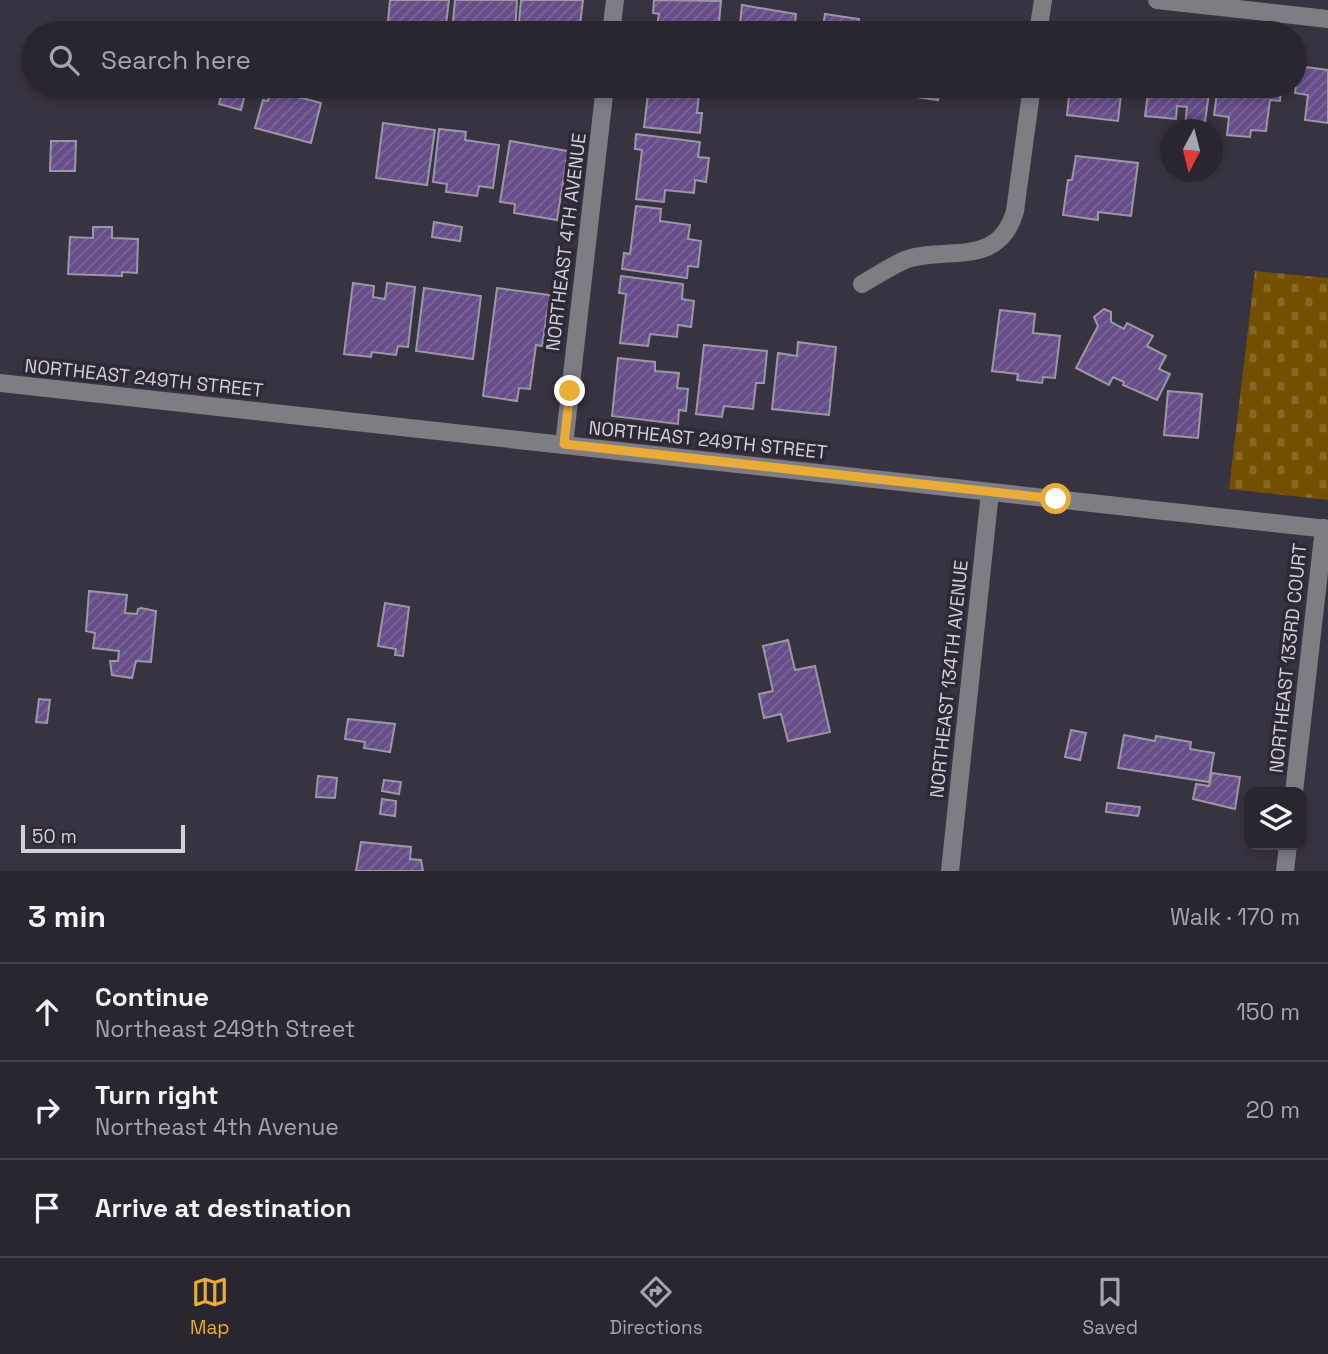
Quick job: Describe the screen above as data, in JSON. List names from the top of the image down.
{
  "streets": {
    "street": [
      "NORTHEAST 4TH AVENUE",
      "NORTHEAST 249TH STREET",
      "NORTHEAST 133RD COURT",
      "NORTHEAST 134TH AVENUE"
    ]
  },
  "crossings": [
    ["NORTHEAST 4TH AVENUE", "NORTHEAST 249TH STREET"],
    ["NORTHEAST 249TH STREET", "NORTHEAST 133RD COURT"],
    ["NORTHEAST 249TH STREET", "NORTHEAST 134TH AVENUE"]
  ],
  "scale_bar": "50 m",
  "north": "bottom",
  "page": {
    "search": "Search here",
    "scale": "50 m",
    "heading": ["3 min", "Walk · 170 m"],
    "list": [
      ["Continue", "Northeast 249th Street", "150 m"],
      ["Turn right", "Northeast 4th Avenue", "20 m"],
      "Arrive at destination"
    ],
    "nav": ["Map", "Directions", "Saved"]
  }
}
